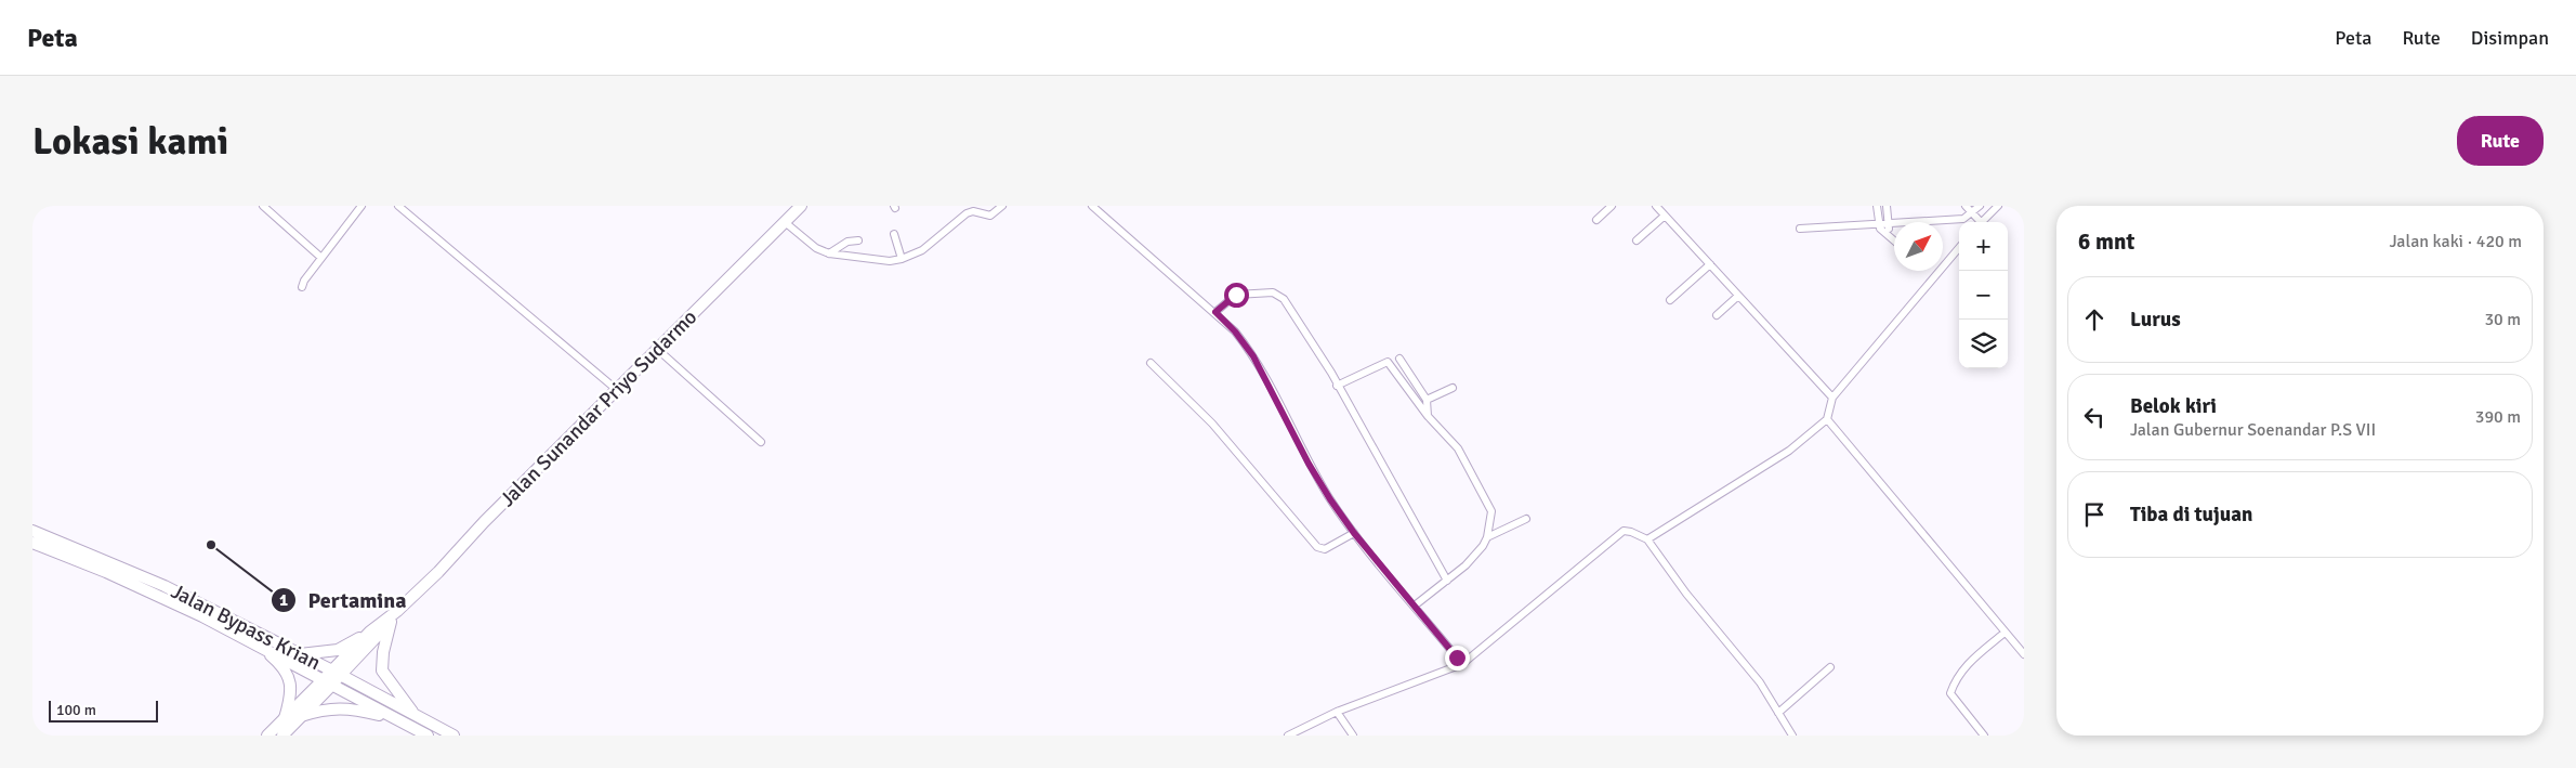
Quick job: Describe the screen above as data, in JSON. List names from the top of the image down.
{
  "streets": {
    "main road": ["Jalan Sunandar Priyo Sudarmo", "Jalan Bypass Krian"]
  },
  "crossings": [
    ["Jalan Sunandar Priyo Sudarmo", "Jalan Bypass Krian"]
  ],
  "places": ["Pertamina"],
  "scale_bar": "100 m",
  "north": "top right",
  "page": {
    "header": "Peta",
    "nav": ["Peta", "Rute", "Disimpan"],
    "buttons": "Rute",
    "title": "Lokasi kami",
    "heading": ["6 mnt", "Jalan kaki · 420 m"],
    "map_buttons": ["+", "−"],
    "list": [
      ["Lurus", "30 m"],
      ["Belok kiri", "Jalan Gubernur Soenandar P.S VII", "390 m"],
      "Tiba di tujuan"
    ],
    "scale": "100 m"
  }
}
